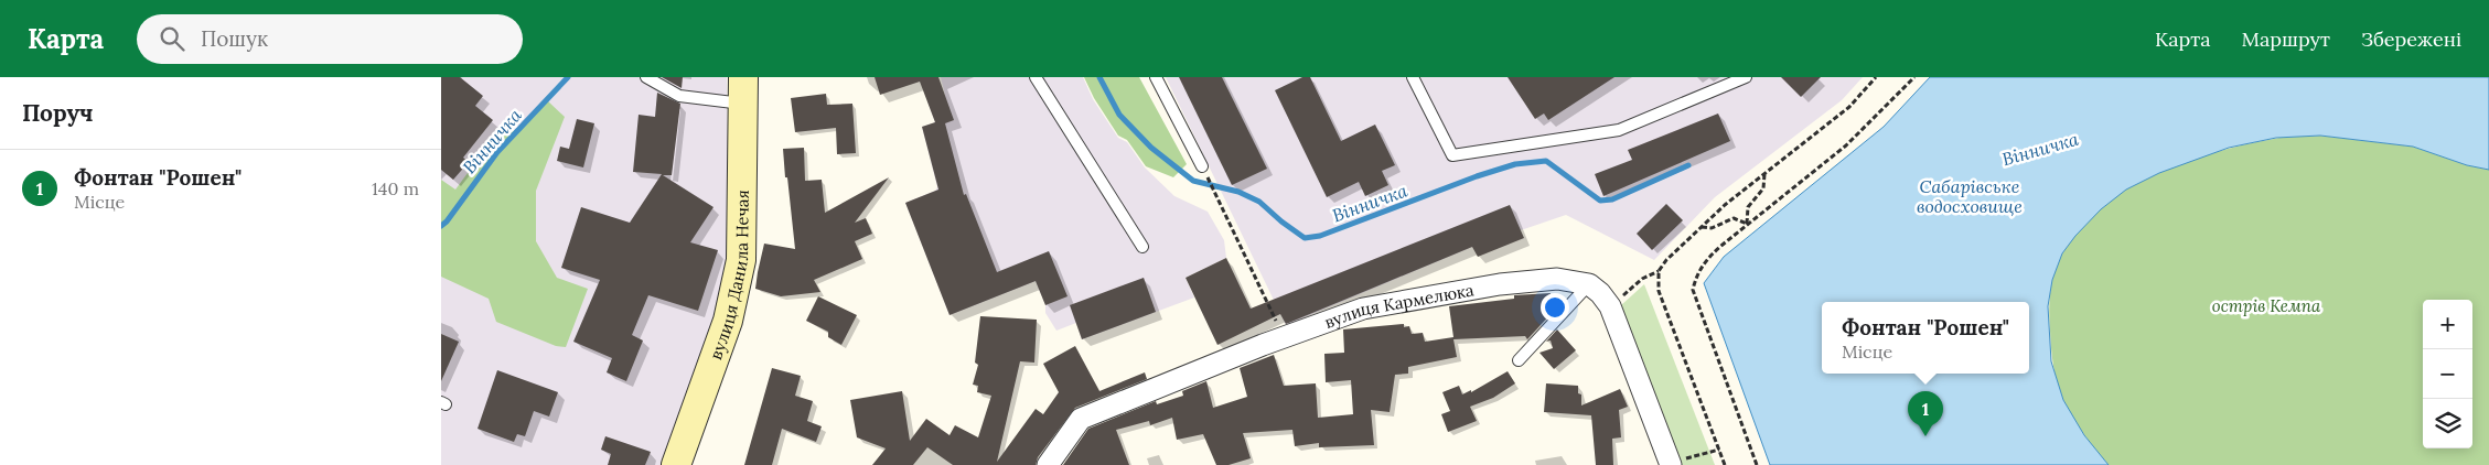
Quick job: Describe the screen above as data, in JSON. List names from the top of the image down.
{
  "streets": {
    "main road": ["вулиця Данила Нечая"],
    "street": ["вулиця Кармелюка"]
  },
  "water": ["Вінничка", "Сабарівське водосховище"],
  "parks": ["острів Кемпа"],
  "page": {
    "header": "Карта",
    "search": "Пошук",
    "nav": ["Карта", "Маршрут", "Збережені"],
    "heading": "Поруч",
    "list": [
      {
        "mark": "1",
        "name": "Фонтан \"Рошен\"",
        "note": "Місце",
        "value": "140 m"
      }
    ],
    "map_buttons": ["+", "−"],
    "popup": ["Фонтан \"Рошен\"", "Місце"],
    "pins": "1"
  }
}
